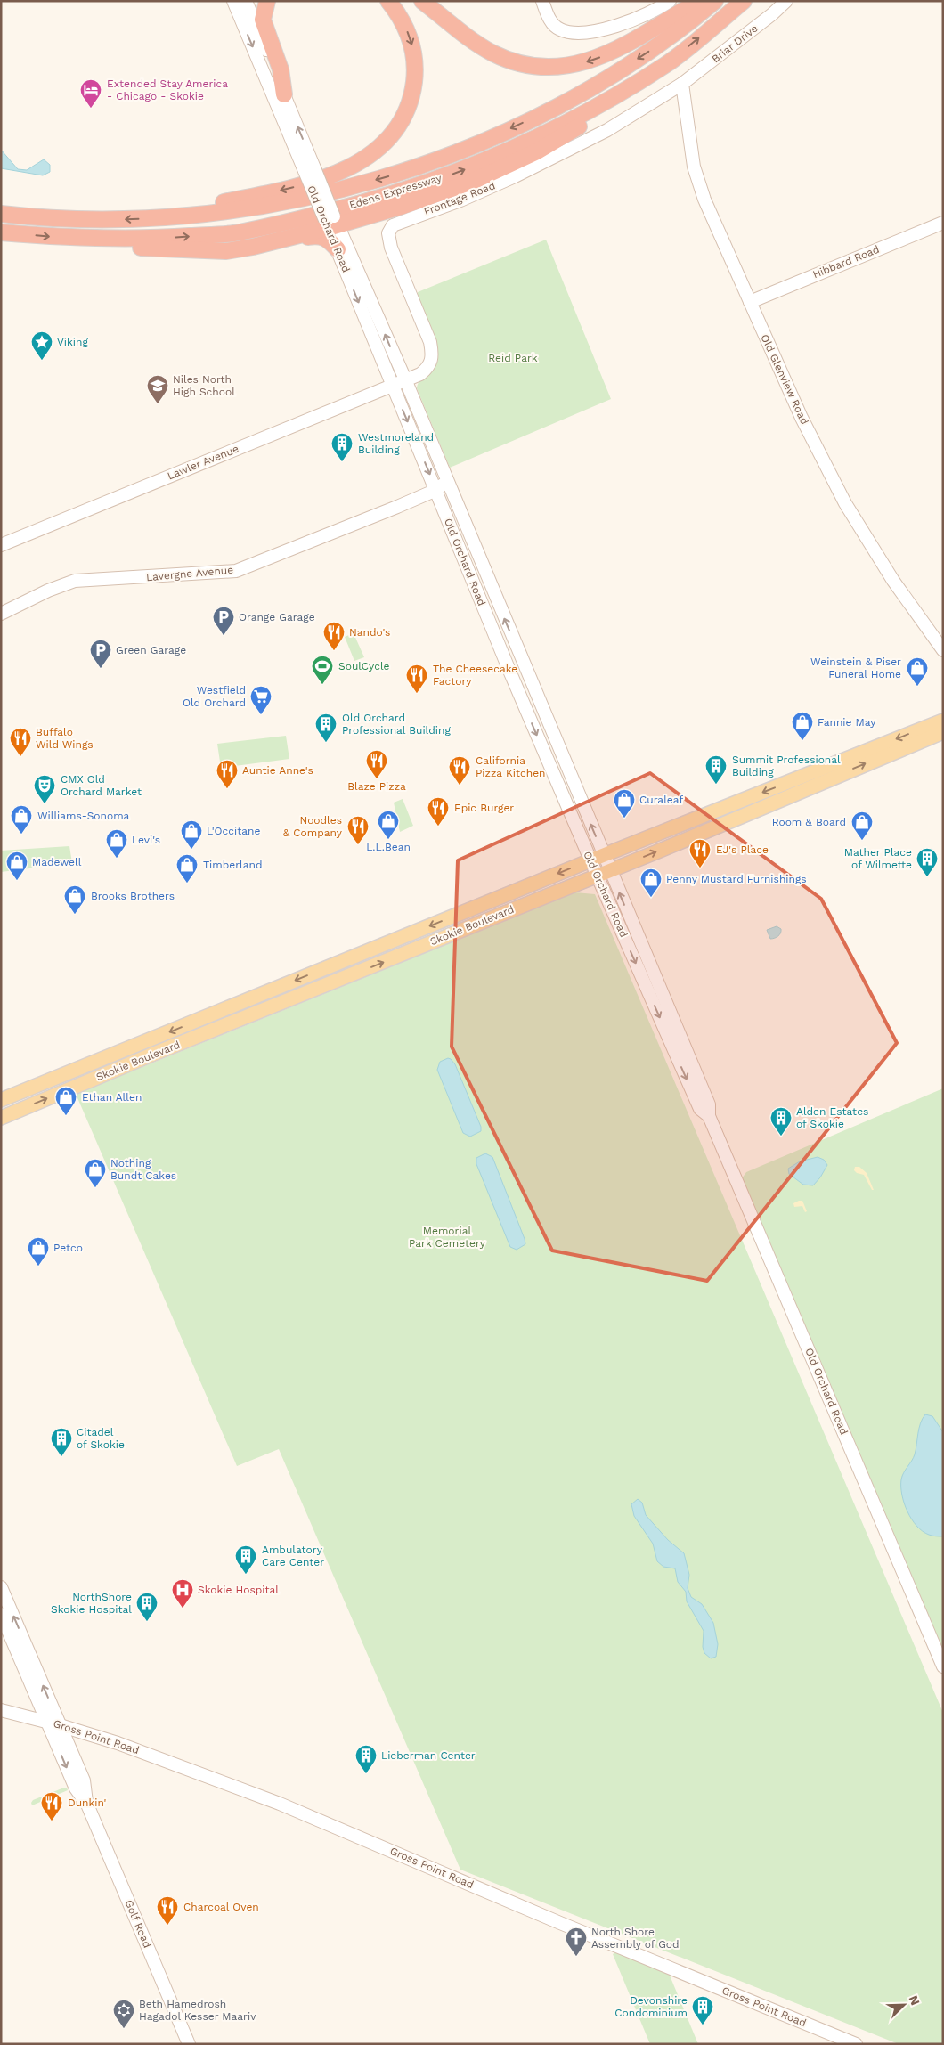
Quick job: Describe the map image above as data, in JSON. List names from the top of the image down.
{
  "streets": {
    "highway": ["Edens Expressway"],
    "main road": [
      "Briar Drive",
      "Frontage Road",
      "Old Orchard Road",
      "Hibbard Road",
      "Old Glenview Road",
      "Lawler Avenue",
      "Lavergne Avenue",
      "Skokie Boulevard",
      "Gross Point Road",
      "Golf Road"
    ]
  },
  "crossings": [
    ["Briar Drive", "Frontage Road"],
    ["Briar Drive", "Old Glenview Road"],
    ["Frontage Road", "Old Orchard Road"],
    ["Frontage Road", "Old Glenview Road"],
    ["Frontage Road", "Lawler Avenue"],
    ["Old Orchard Road", "Lawler Avenue"],
    ["Old Orchard Road", "Lavergne Avenue"],
    ["Old Orchard Road", "Skokie Boulevard"],
    ["Hibbard Road", "Old Glenview Road"],
    ["Gross Point Road", "Golf Road"]
  ],
  "parks": ["Reid Park", "Memorial Park Cemetery"],
  "places": {
    "hotel": ["Extended Stay America - Chicago - Skokie"],
    "place": ["Viking"],
    "school or university": ["Niles North High School"],
    "building": [
      "Westmoreland Building",
      "Old Orchard Professional Building",
      "Summit Professional Building",
      "Mather Place of Wilmette",
      "Alden Estates of Skokie",
      "Citadel of Skokie",
      "Ambulatory Care Center",
      "NorthShore Skokie Hospital",
      "Lieberman Center",
      "Devonshire Condominium"
    ],
    "parking": ["Orange Garage", "Green Garage"],
    "restaurant": [
      "Nando's",
      "The Cheesecake Factory",
      "Buffalo Wild Wings",
      "Blaze Pizza",
      "California Pizza Kitchen",
      "Auntie Anne's",
      "Epic Burger",
      "Noodles & Company",
      "EJ's Place",
      "Dunkin'",
      "Charcoal Oven"
    ],
    "sports": ["SoulCycle"],
    "shop": [
      "Weinstein & Piser Funeral Home",
      "Fannie May",
      "Curaleaf",
      "Williams-Sonoma",
      "L.L.Bean",
      "Room & Board",
      "L'Occitane",
      "Levi's",
      "Madewell",
      "Timberland",
      "Penny Mustard Furnishings",
      "Brooks Brothers",
      "Ethan Allen",
      "Nothing Bundt Cakes",
      "Petco"
    ],
    "supermarket": ["Westfield Old Orchard"],
    "theatre": ["CMX Old Orchard Market"],
    "hospital": ["Skokie Hospital"],
    "church": ["North Shore Assembly of God"],
    "synagogue": ["Beth Hamedrosh Hagadol Kesser Maariv"]
  },
  "north": "top right"
}
